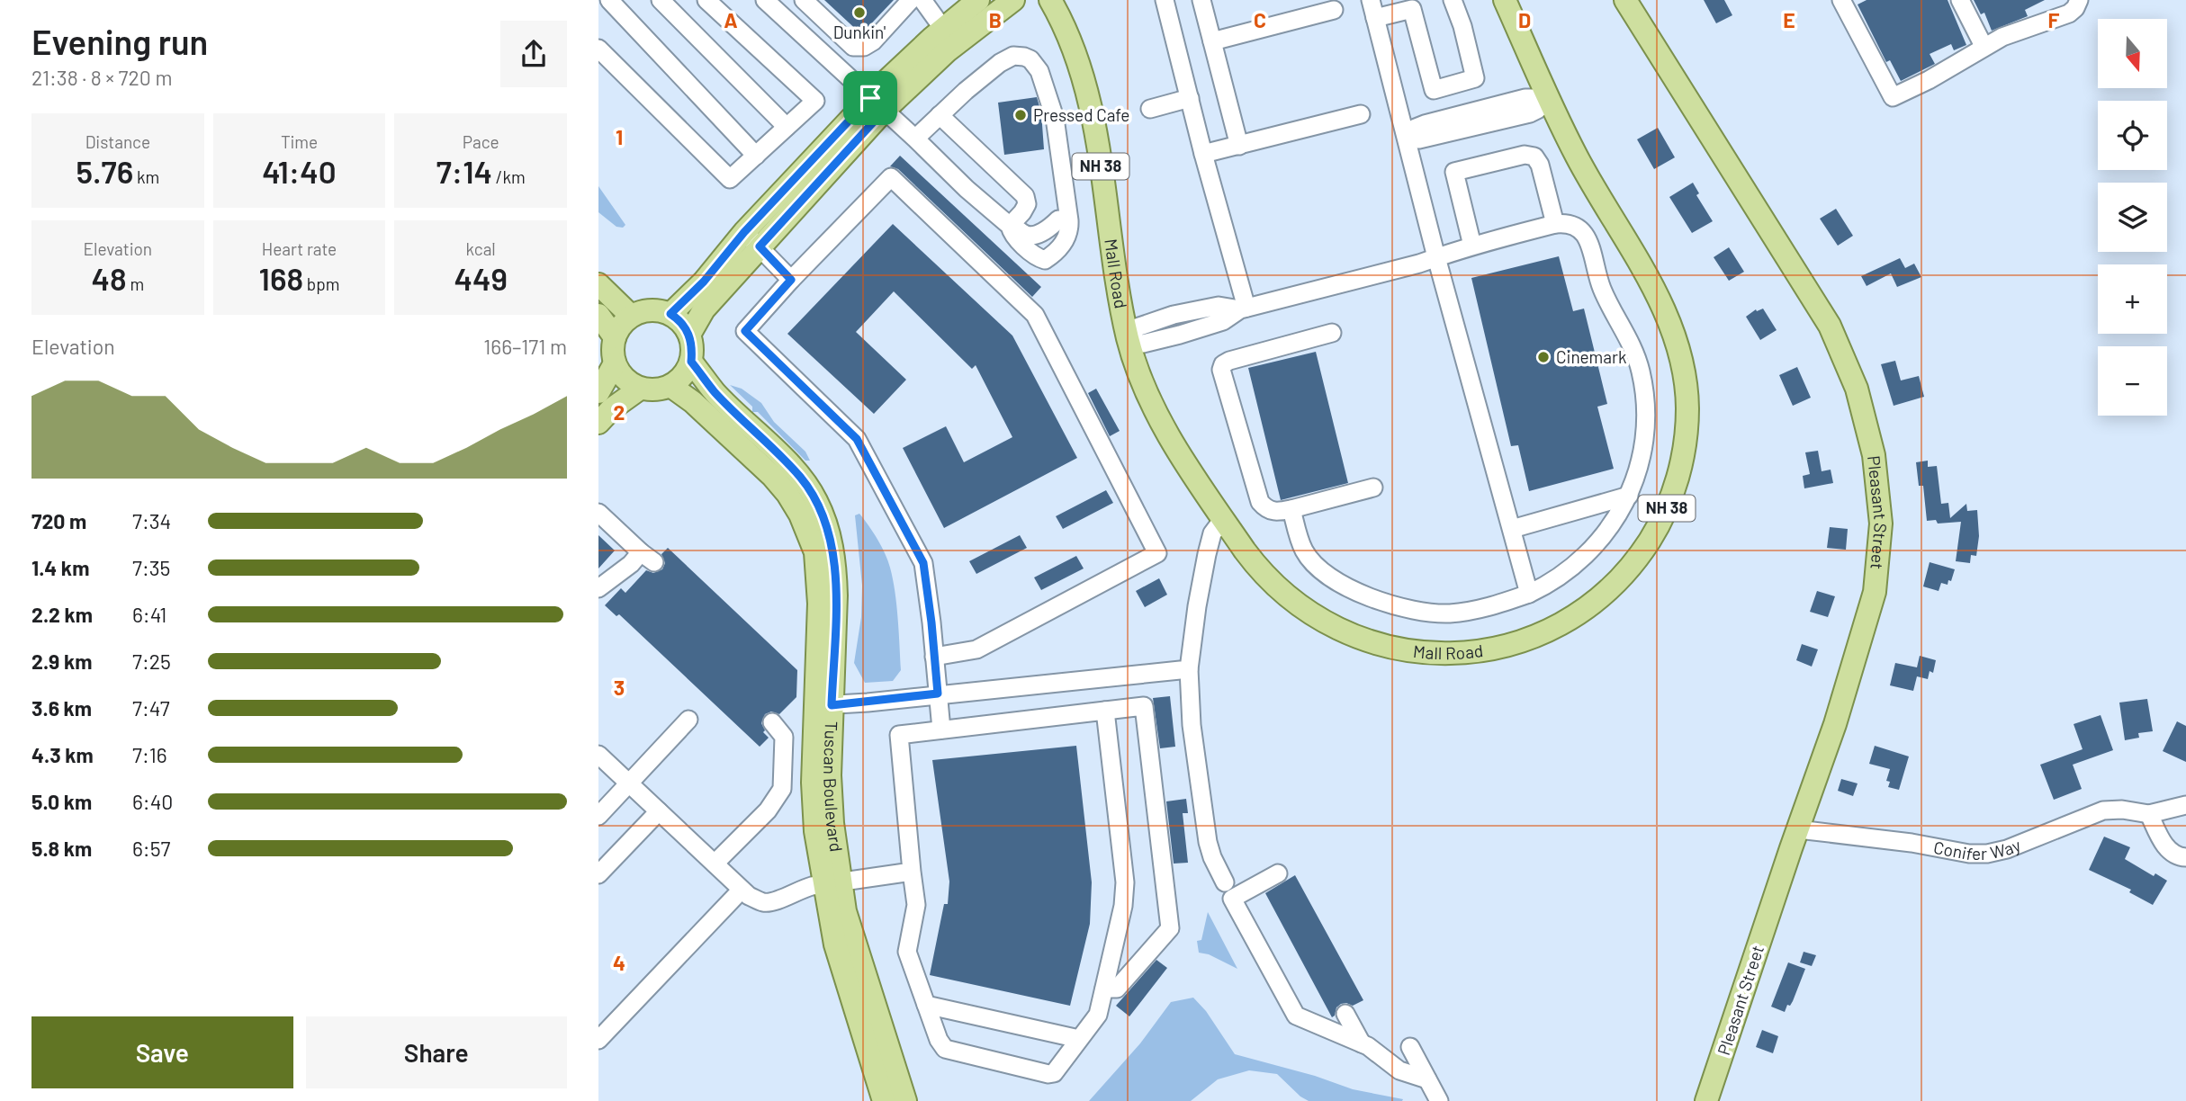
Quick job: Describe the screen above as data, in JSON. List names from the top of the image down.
{
  "streets": {
    "main road": [
      "NH 38",
      "Mall Road",
      "Pleasant Street",
      "Tuscan Boulevard"
    ],
    "street": ["Conifer Way"]
  },
  "crossings": [
    ["Pleasant Street", "Conifer Way"]
  ],
  "places": ["Dunkin'", "Pressed Cafe", "Cinemark"],
  "north": "bottom",
  "page": {
    "heading": ["Evening run", "21:38 · 8 × 720 m"],
    "map_buttons": ["+", "−"],
    "stats": [
      ["Distance", "5.76 km"],
      ["Time", "41:40"],
      ["Pace", "7:14 /km"],
      ["Elevation", "48 m"],
      ["Heart rate", "168 bpm"],
      ["kcal", "449"]
    ],
    "chart": ["Elevation", "166–171 m"],
    "list": [
      {
        "name": "720 m",
        "note": "7:34"
      },
      {
        "name": "1.4 km",
        "note": "7:35"
      },
      {
        "name": "2.2 km",
        "note": "6:41"
      },
      {
        "name": "2.9 km",
        "note": "7:25"
      },
      {
        "name": "3.6 km",
        "note": "7:47"
      },
      {
        "name": "4.3 km",
        "note": "7:16"
      },
      {
        "name": "5.0 km",
        "note": "6:40"
      },
      {
        "name": "5.8 km",
        "note": "6:57"
      }
    ],
    "buttons": ["Save", "Share"]
  },
  "grid": {
    "columns": [
      "A",
      "B",
      "C",
      "D",
      "E",
      "F"
    ],
    "rows": [
      "1",
      "2",
      "3",
      "4"
    ]
  }
}
